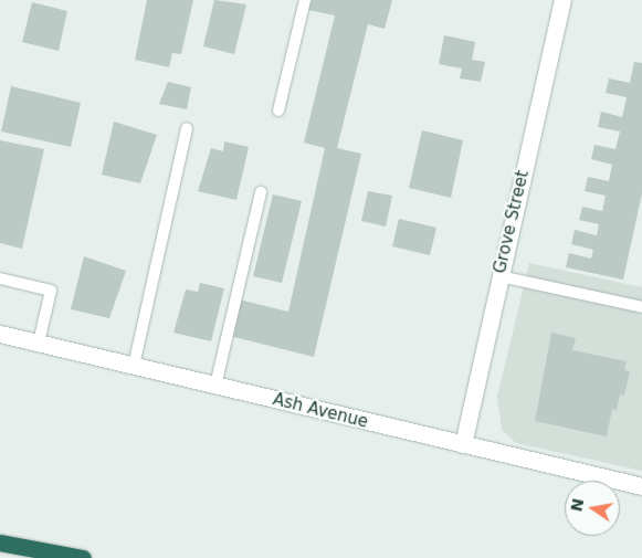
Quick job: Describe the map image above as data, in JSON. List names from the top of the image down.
{
  "streets": {
    "street": ["Grove Street", "Ash Avenue"]
  },
  "crossings": [
    ["Grove Street", "Ash Avenue"]
  ],
  "north": "left"
}
